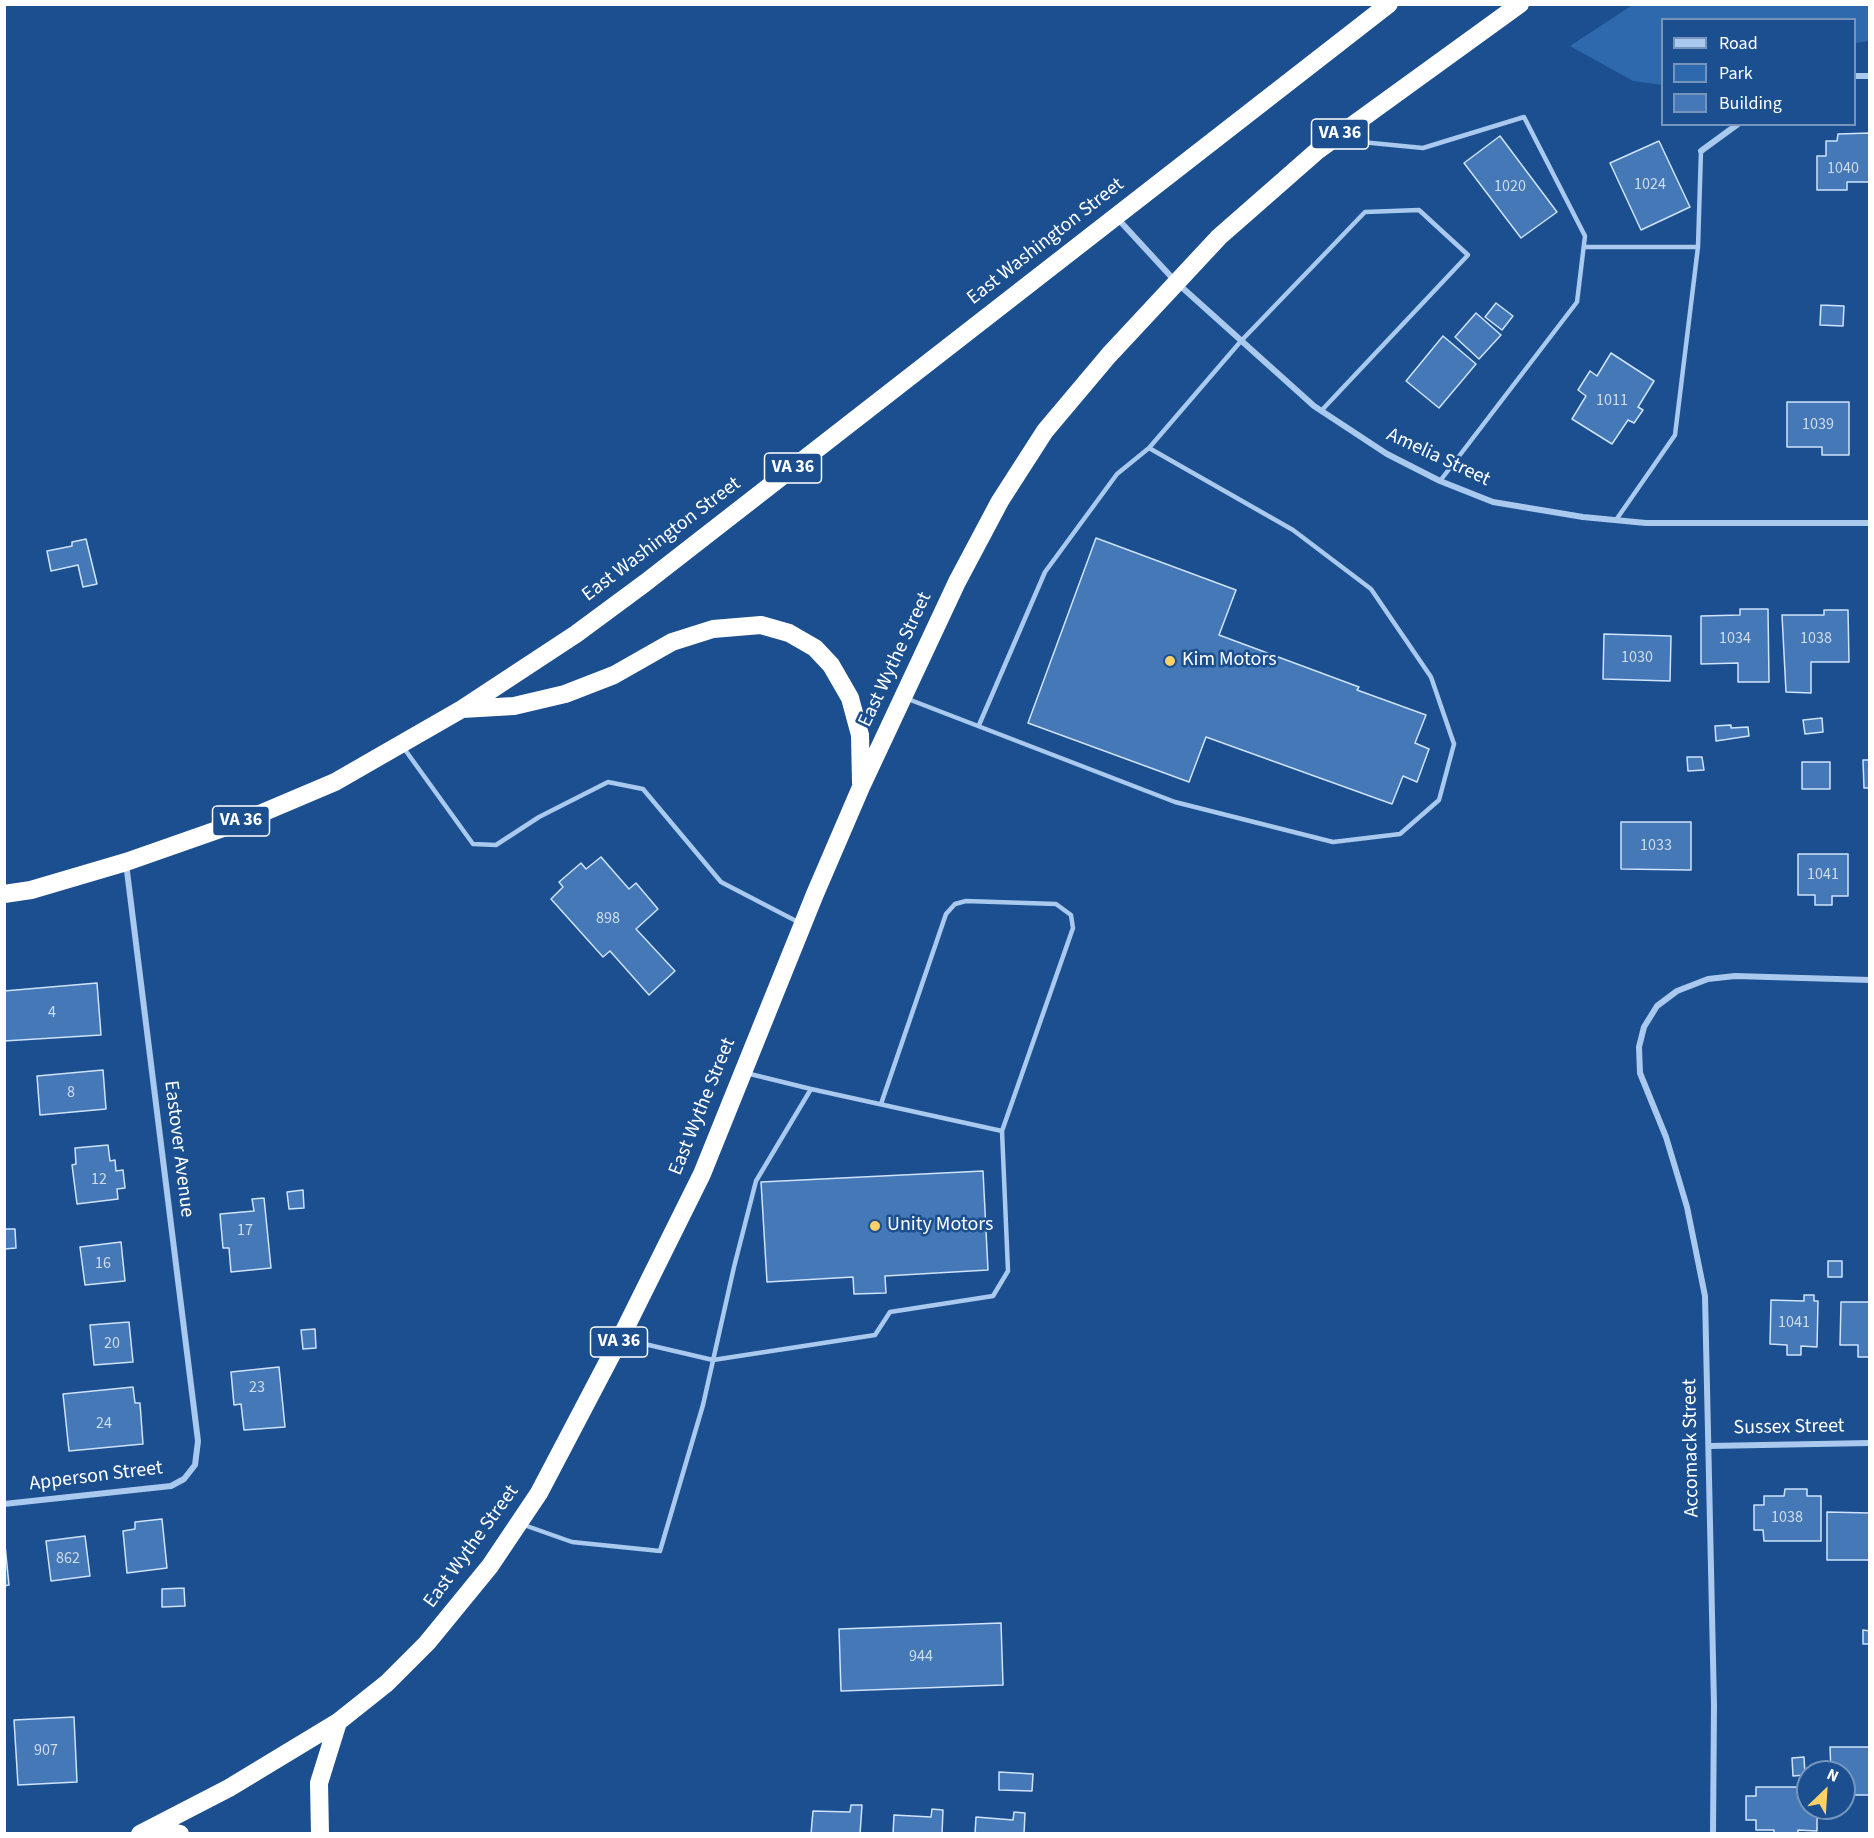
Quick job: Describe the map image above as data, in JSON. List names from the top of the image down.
{
  "streets": {
    "highway": ["VA 36", "East Washington Street", "East Wythe Street"],
    "street": [
      "Amelia Street",
      "Eastover Avenue",
      "Sussex Street",
      "Accomack Street",
      "Apperson Street"
    ]
  },
  "crossings": [
    ["VA 36", "Amelia Street"],
    ["VA 36", "East Wythe Street"],
    ["East Washington Street", "Amelia Street"],
    ["East Washington Street", "Eastover Avenue"],
    ["Amelia Street", "East Wythe Street"],
    ["Eastover Avenue", "Apperson Street"],
    ["Sussex Street", "Accomack Street"]
  ],
  "places": ["Kim Motors", "Unity Motors"],
  "house_numbers": [
    "1040",
    "1024",
    "1020",
    "1011",
    "1039",
    "1034",
    "1038",
    "1030",
    "1033",
    "1041",
    "898",
    "4",
    "8",
    "12",
    "17",
    "16",
    "1041",
    "20",
    "23",
    "24",
    "1038",
    "862",
    "944",
    "907"
  ],
  "legend": ["Road", "Park", "Building"],
  "north": "top right"
}
